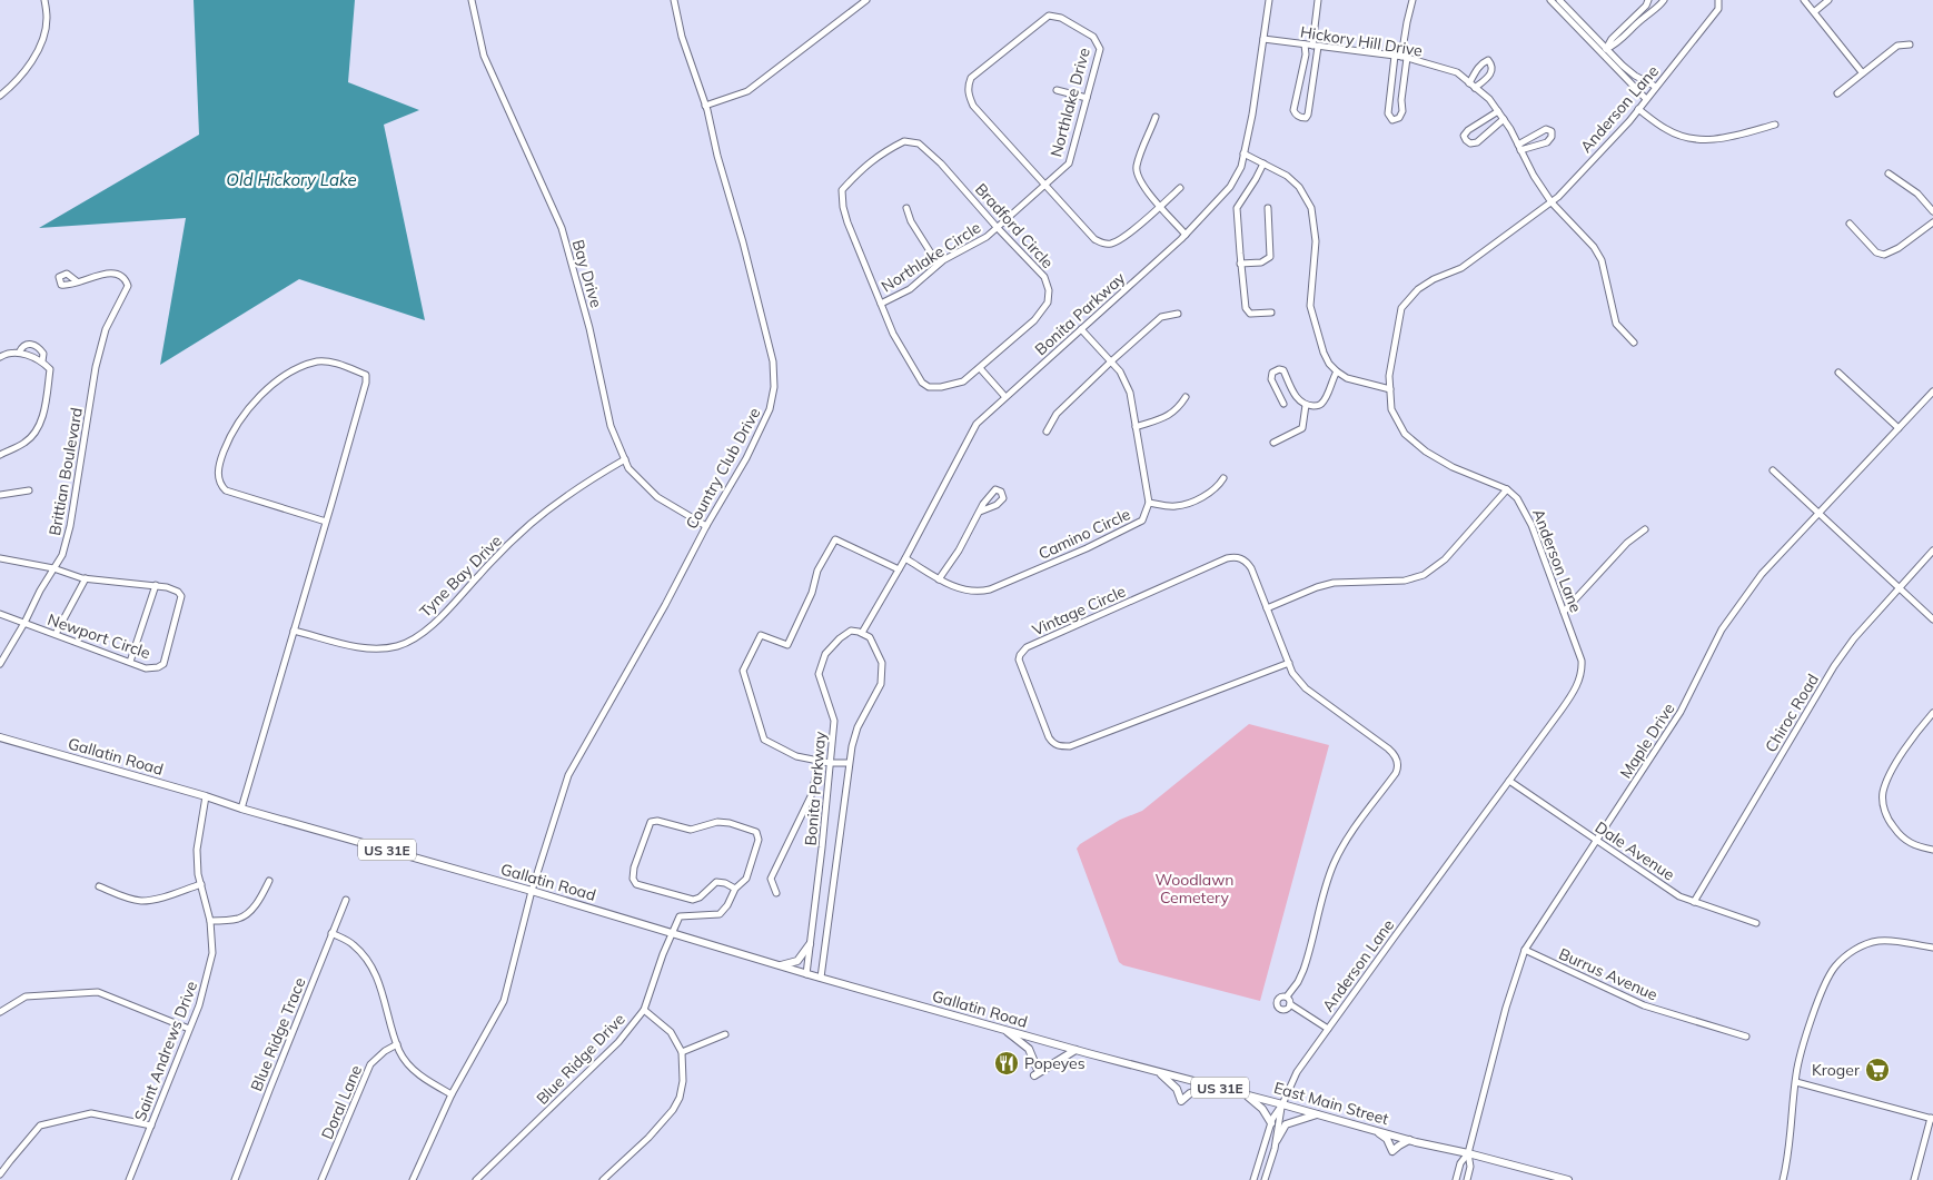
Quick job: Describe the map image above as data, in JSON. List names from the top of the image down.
{
  "streets": {
    "main road": ["Gallatin Road", "US 31E", "East Main Street"],
    "street": [
      "Hickory Hill Drive",
      "Northlake Drive",
      "Anderson Lane",
      "Bradford Circle",
      "Northlake Circle",
      "Bay Drive",
      "Bonita Parkway",
      "Country Club Drive",
      "Brittian Boulevard",
      "Camino Circle",
      "Tyne Bay Drive",
      "Vintage Circle",
      "Newport Circle",
      "Chiroc Road",
      "Maple Drive",
      "Dale Avenue",
      "Burrus Avenue",
      "Blue Ridge Trace",
      "Saint Andrews Drive",
      "Blue Ridge Drive",
      "Doral Lane"
    ]
  },
  "crossings": [
    ["Hickory Hill Drive", "Anderson Lane"],
    ["Hickory Hill Drive", "Bonita Parkway"],
    ["Northlake Drive", "Northlake Circle"],
    ["Anderson Lane", "Dale Avenue"],
    ["Anderson Lane", "East Main Street"],
    ["Bradford Circle", "Northlake Circle"],
    ["Bay Drive", "Country Club Drive"],
    ["Bay Drive", "Tyne Bay Drive"],
    ["Bonita Parkway", "Camino Circle"],
    ["Bonita Parkway", "Gallatin Road"],
    ["Country Club Drive", "Gallatin Road"],
    ["Brittian Boulevard", "Newport Circle"],
    ["Chiroc Road", "Dale Avenue"],
    ["Maple Drive", "Dale Avenue"],
    ["Maple Drive", "Burrus Avenue"],
    ["Maple Drive", "East Main Street"],
    ["Gallatin Road", "Saint Andrews Drive"],
    ["Gallatin Road", "Blue Ridge Drive"],
    ["Gallatin Road", "East Main Street"]
  ],
  "water": ["Old Hickory Lake"],
  "parks": ["Woodlawn Cemetery"],
  "places": {
    "restaurant": ["Popeyes"],
    "supermarket": ["Kroger"]
  }
}
